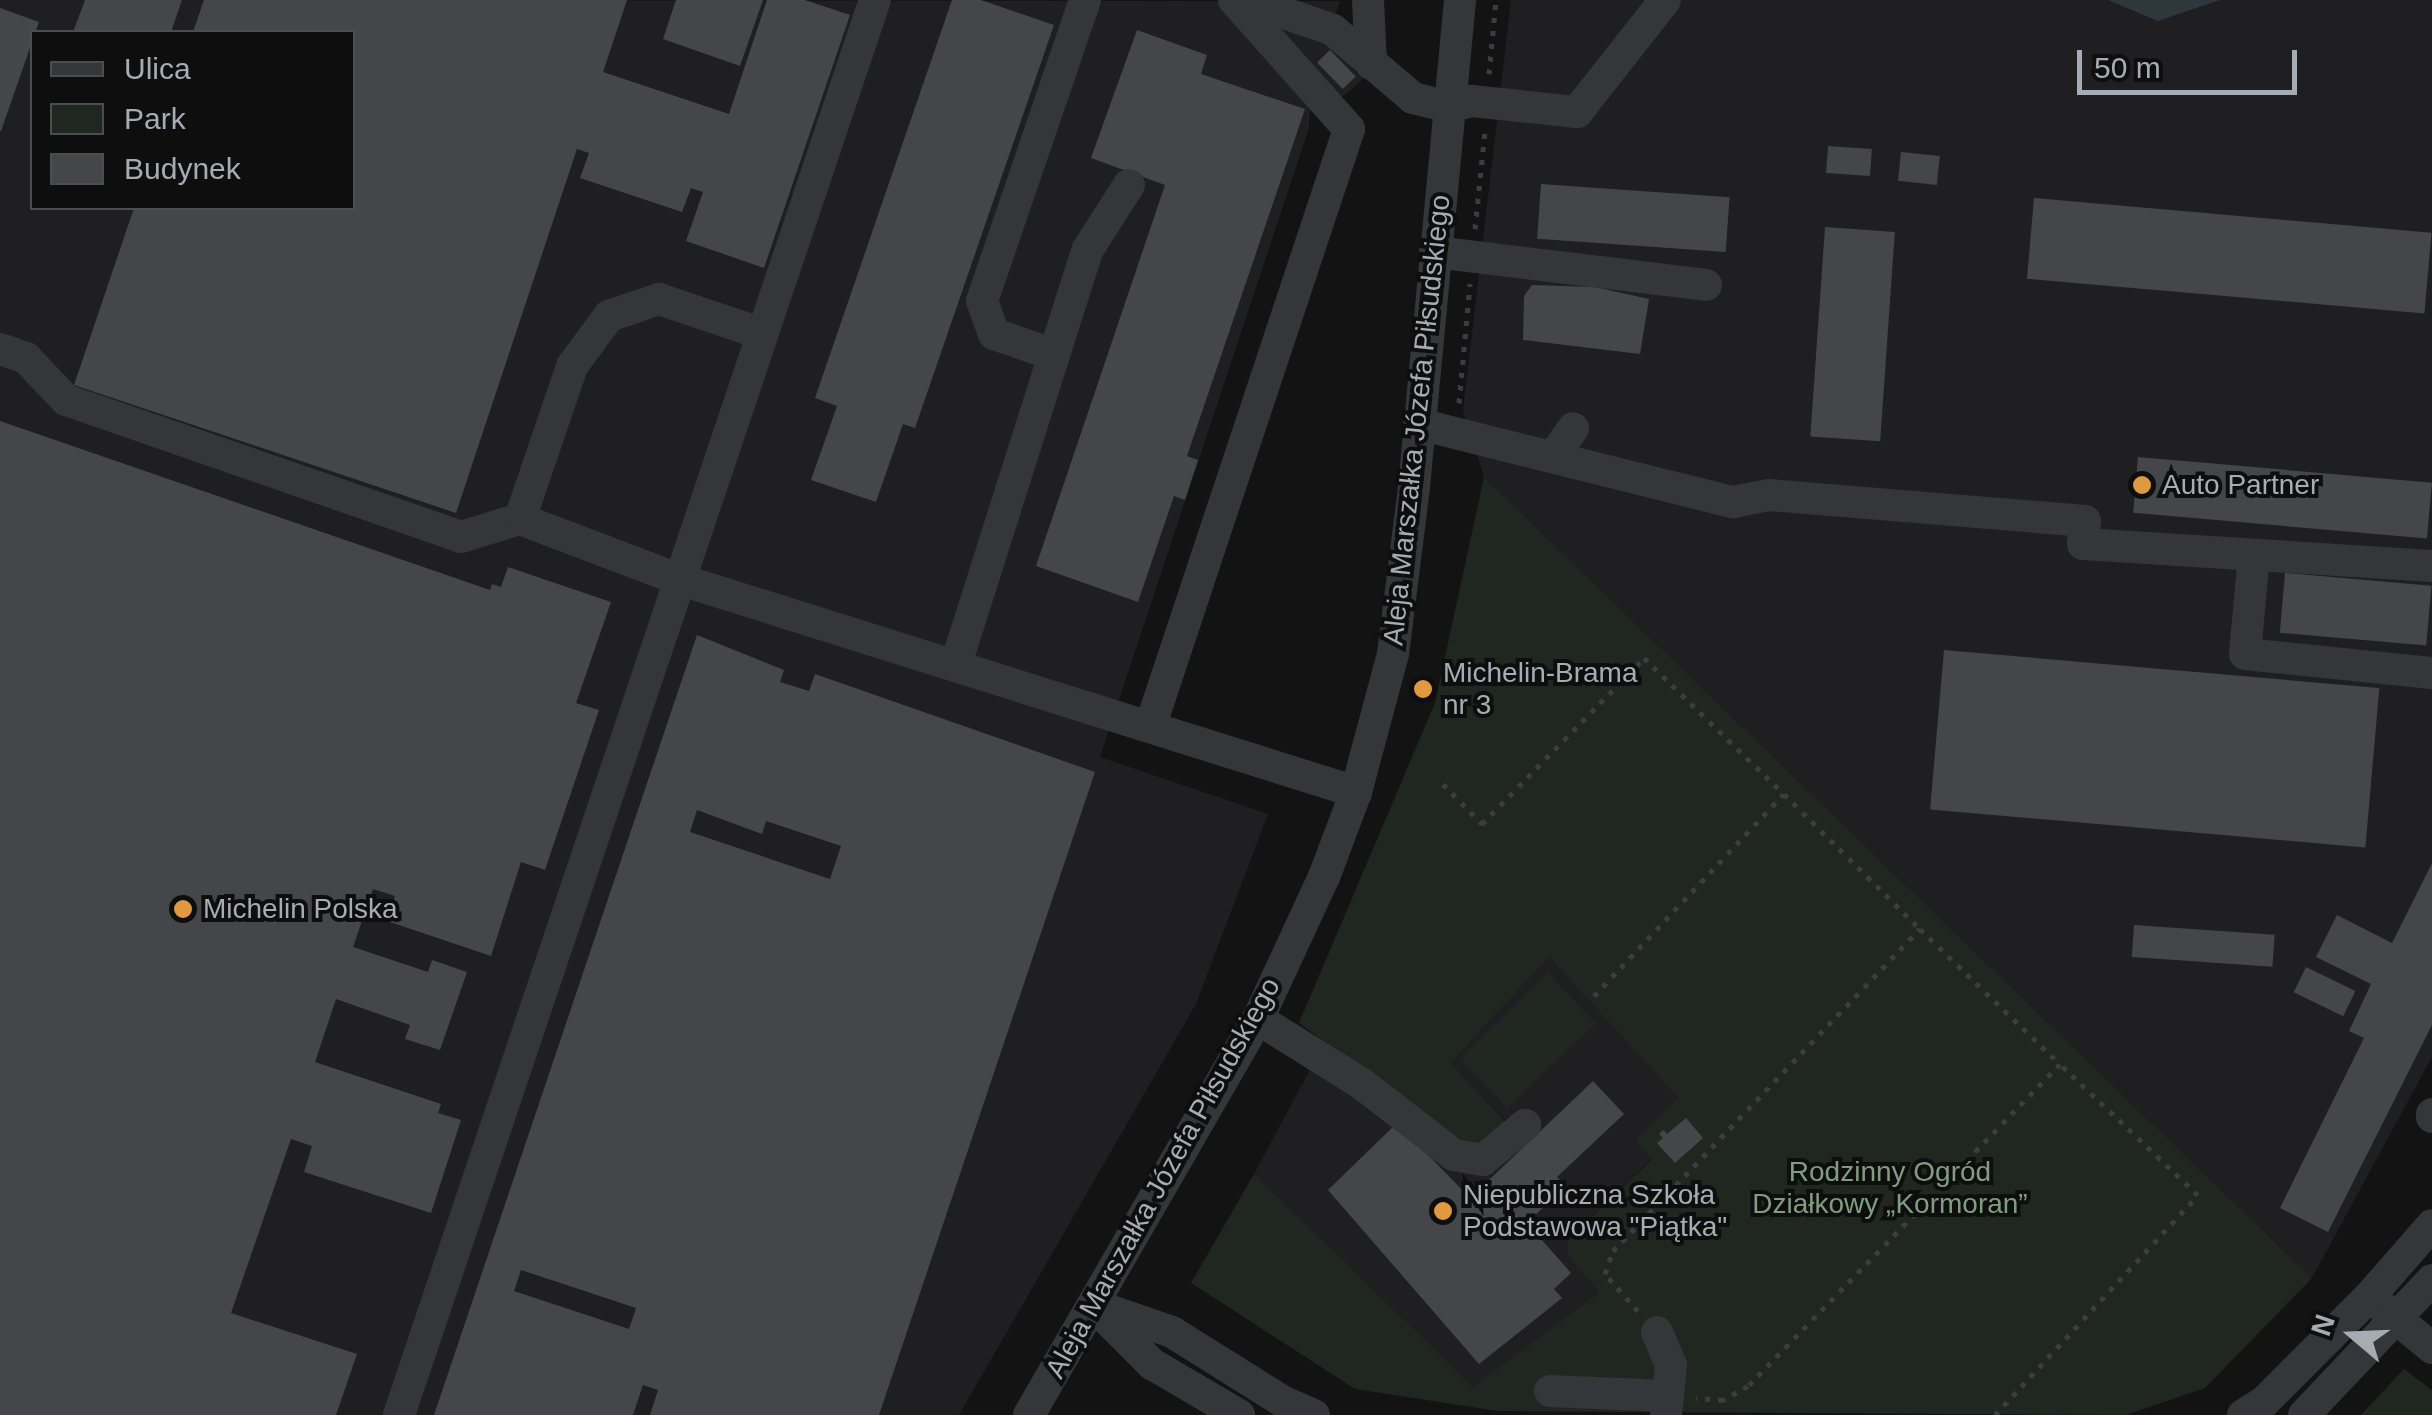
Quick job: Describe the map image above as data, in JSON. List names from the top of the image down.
{
  "streets": {
    "street": ["Aleja Marszałka Józefa Piłsudskiego"]
  },
  "parks": ["Rodzinny Ogród Działkowy „Kormoran”"],
  "places": [
    "Auto Partner",
    "Michelin-Brama nr 3",
    "Michelin Polska",
    "Niepubliczna Szkoła Podstawowa \"Piątka\""
  ],
  "legend": ["Ulica", "Park", "Budynek"],
  "scale_bar": "50 m",
  "north": "left"
}
